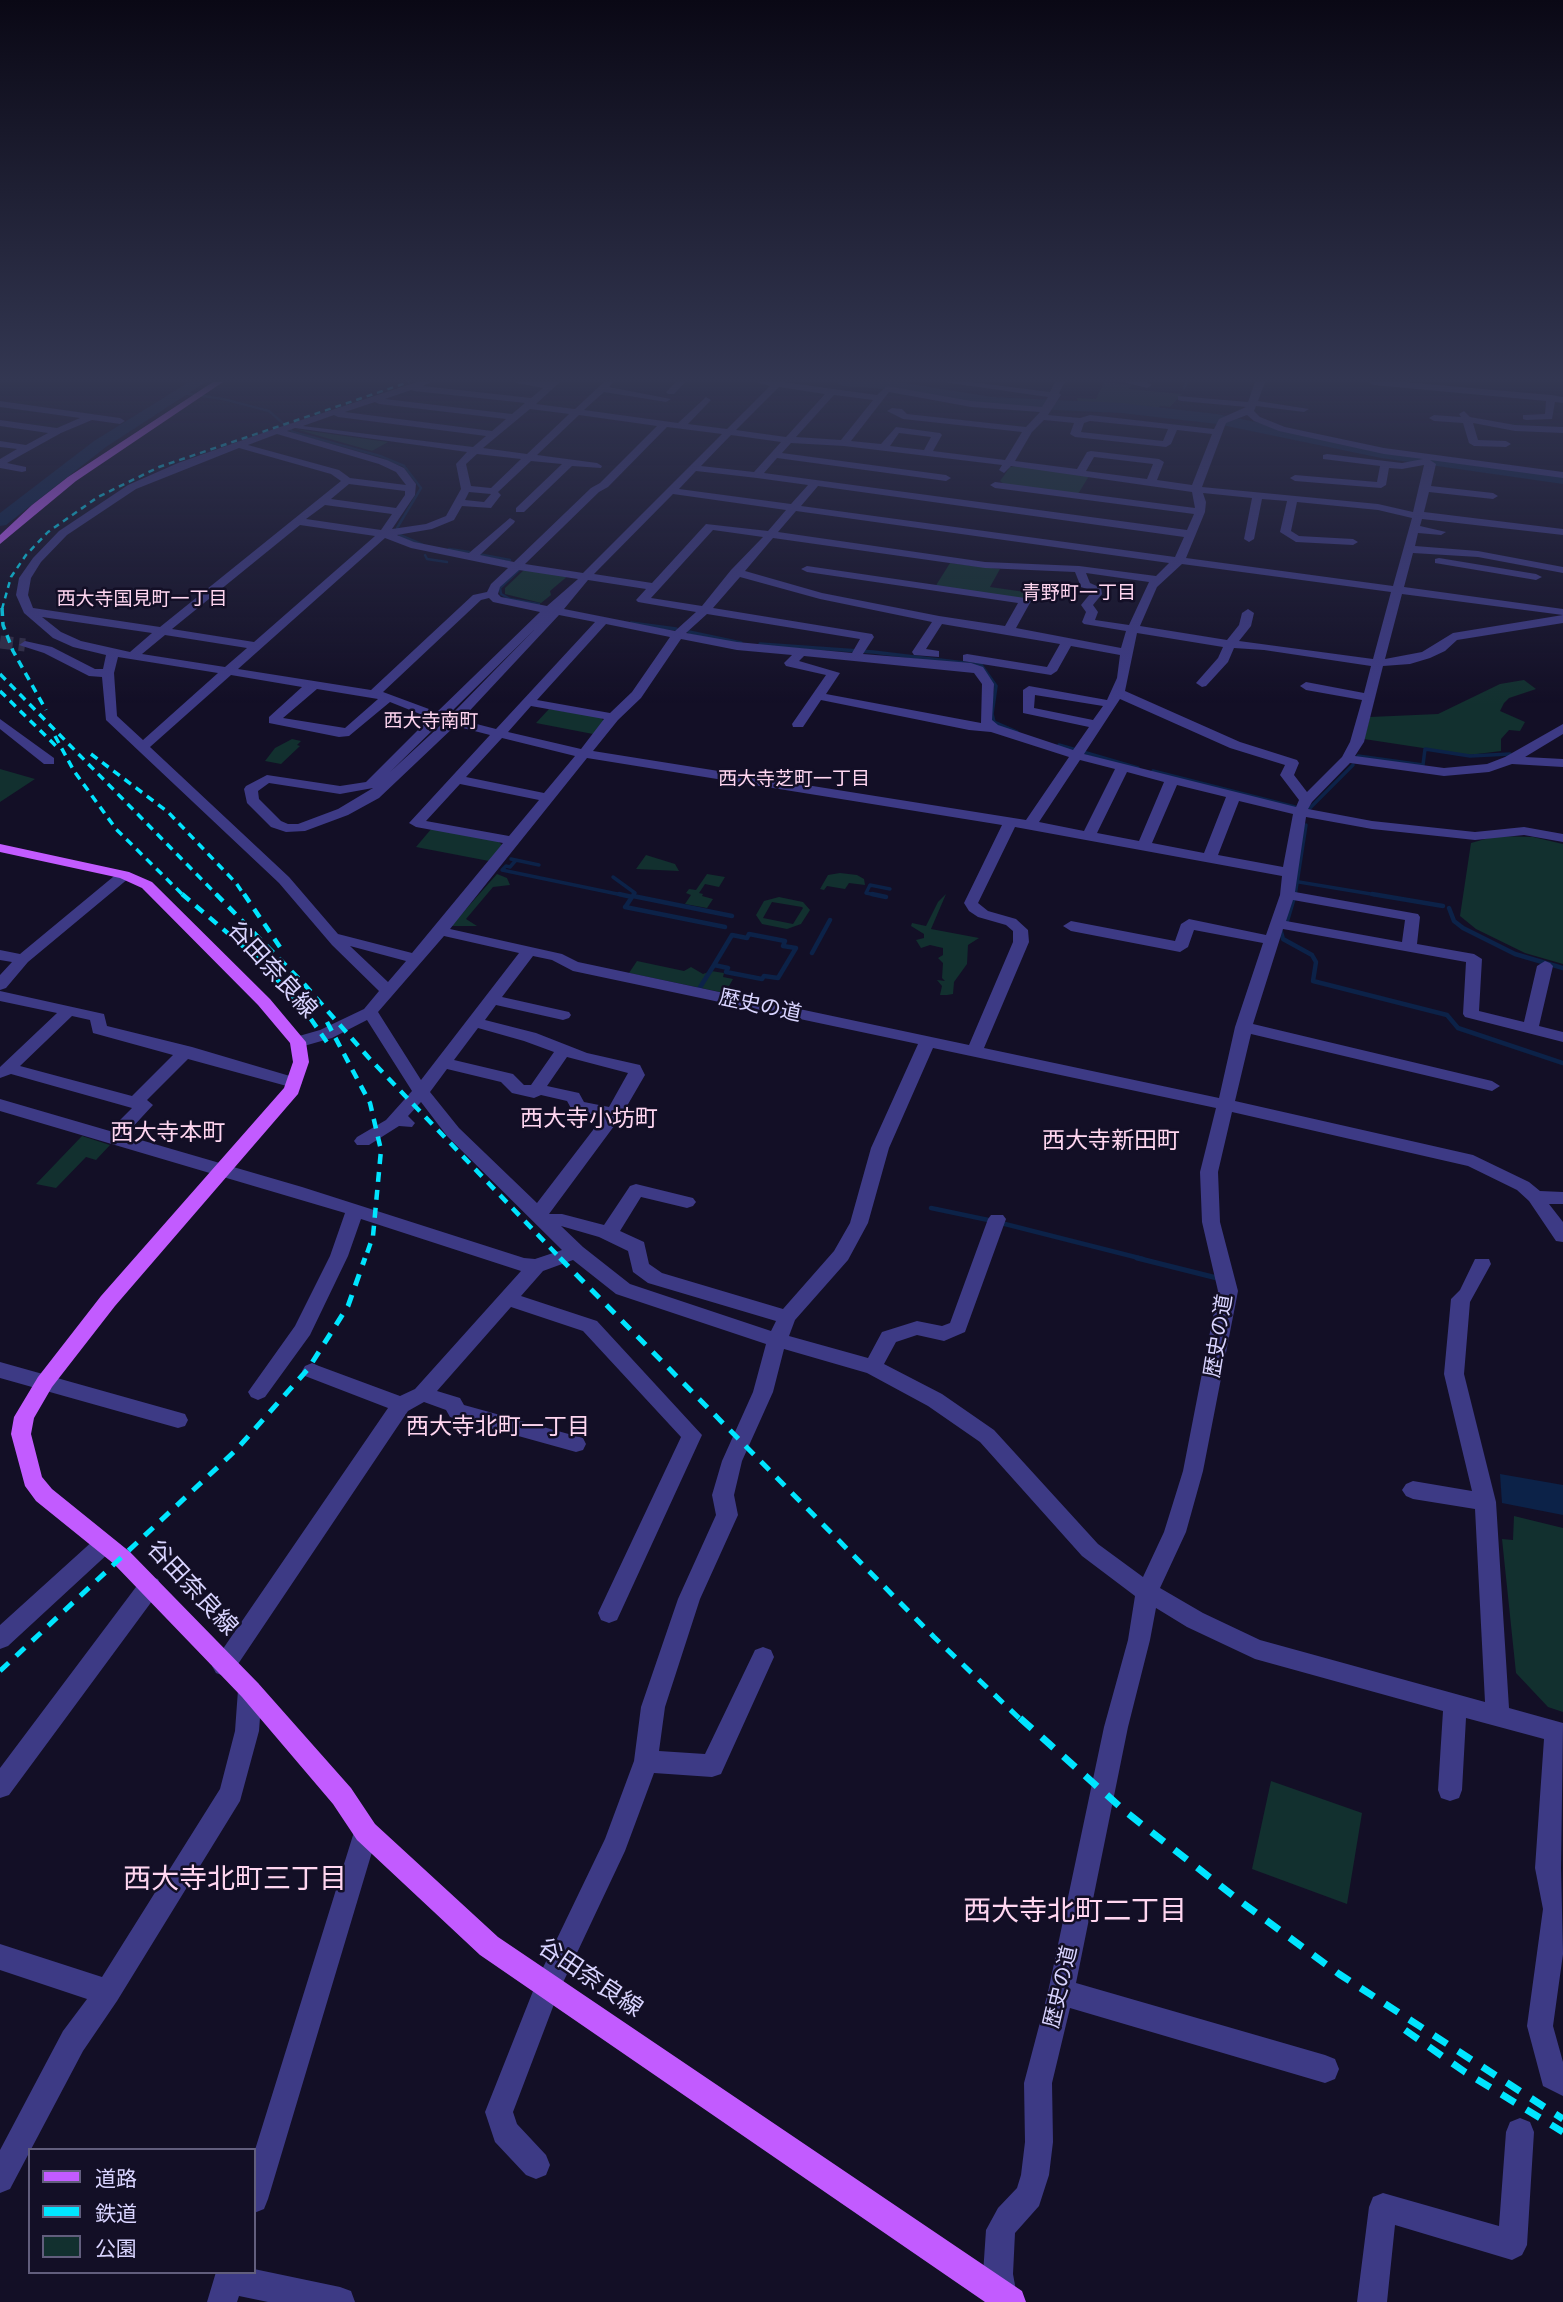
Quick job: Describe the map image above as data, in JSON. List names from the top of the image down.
{
  "streets": {
    "main road": ["谷田奈良線"],
    "street": ["歴史の道"]
  },
  "crossings": [
    ["谷田奈良線", "歴史の道"]
  ],
  "districts": [
    "青野町一丁目",
    "西大寺国見町一丁目",
    "西大寺南町",
    "西大寺芝町一丁目",
    "西大寺小坊町",
    "西大寺本町",
    "西大寺新田町",
    "西大寺北町一丁目",
    "西大寺北町三丁目",
    "西大寺北町二丁目"
  ],
  "legend": ["道路", "鉄道", "公園"]
}
